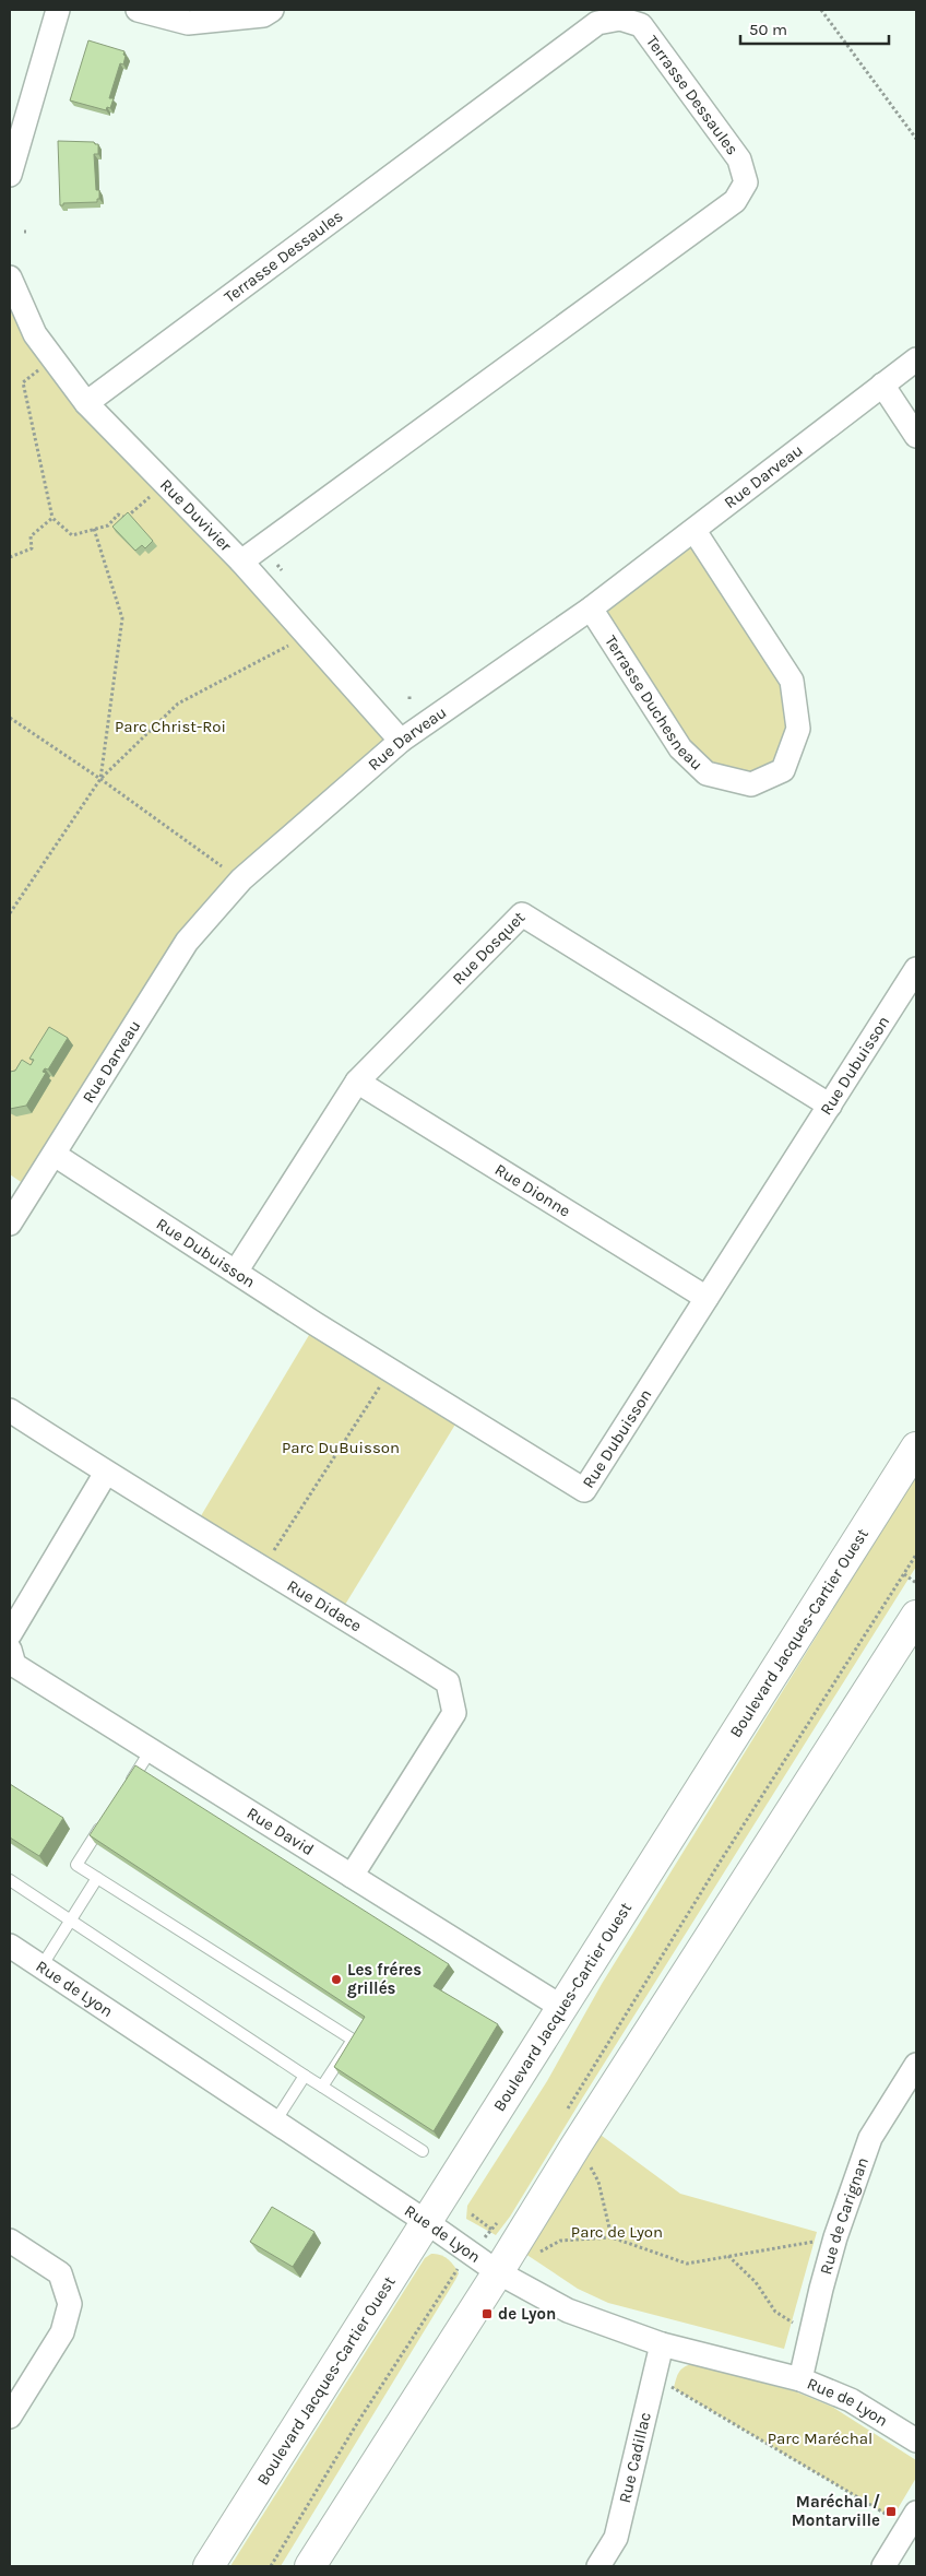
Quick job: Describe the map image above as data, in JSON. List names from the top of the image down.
{
  "streets": {
    "main road": ["Boulevard Jacques-Cartier Ouest"],
    "street": [
      "Terrasse Dessaules",
      "Rue Darveau",
      "Rue Duvivier",
      "Terrasse Duchesneau",
      "Rue Dosquet",
      "Rue Dubuisson",
      "Rue Dionne",
      "Rue Didace",
      "Rue David",
      "Rue de Lyon",
      "Rue de Carignan",
      "Rue Cadillac"
    ]
  },
  "crossings": [
    ["Terrasse Dessaules", "Rue Duvivier"],
    ["Rue Darveau", "Rue Duvivier"],
    ["Rue Darveau", "Terrasse Duchesneau"],
    ["Rue Darveau", "Rue Dubuisson"],
    ["Rue Dosquet", "Rue Dubuisson"],
    ["Rue Dosquet", "Rue Dionne"],
    ["Rue Dubuisson", "Rue Dionne"],
    ["Rue Didace", "Rue David"],
    ["Boulevard Jacques-Cartier Ouest", "Rue David"],
    ["Boulevard Jacques-Cartier Ouest", "Rue de Lyon"],
    ["Rue de Lyon", "Rue de Carignan"],
    ["Rue de Lyon", "Rue Cadillac"]
  ],
  "parks": [
    "Parc Christ-Roi",
    "Parc DuBuisson",
    "Parc de Lyon",
    "Parc Maréchal"
  ],
  "places": {
    "other": ["Les fréres grillés"],
    "transit": ["de Lyon", "Maréchal / Montarville"]
  },
  "scale_bar": "50 m"
}
